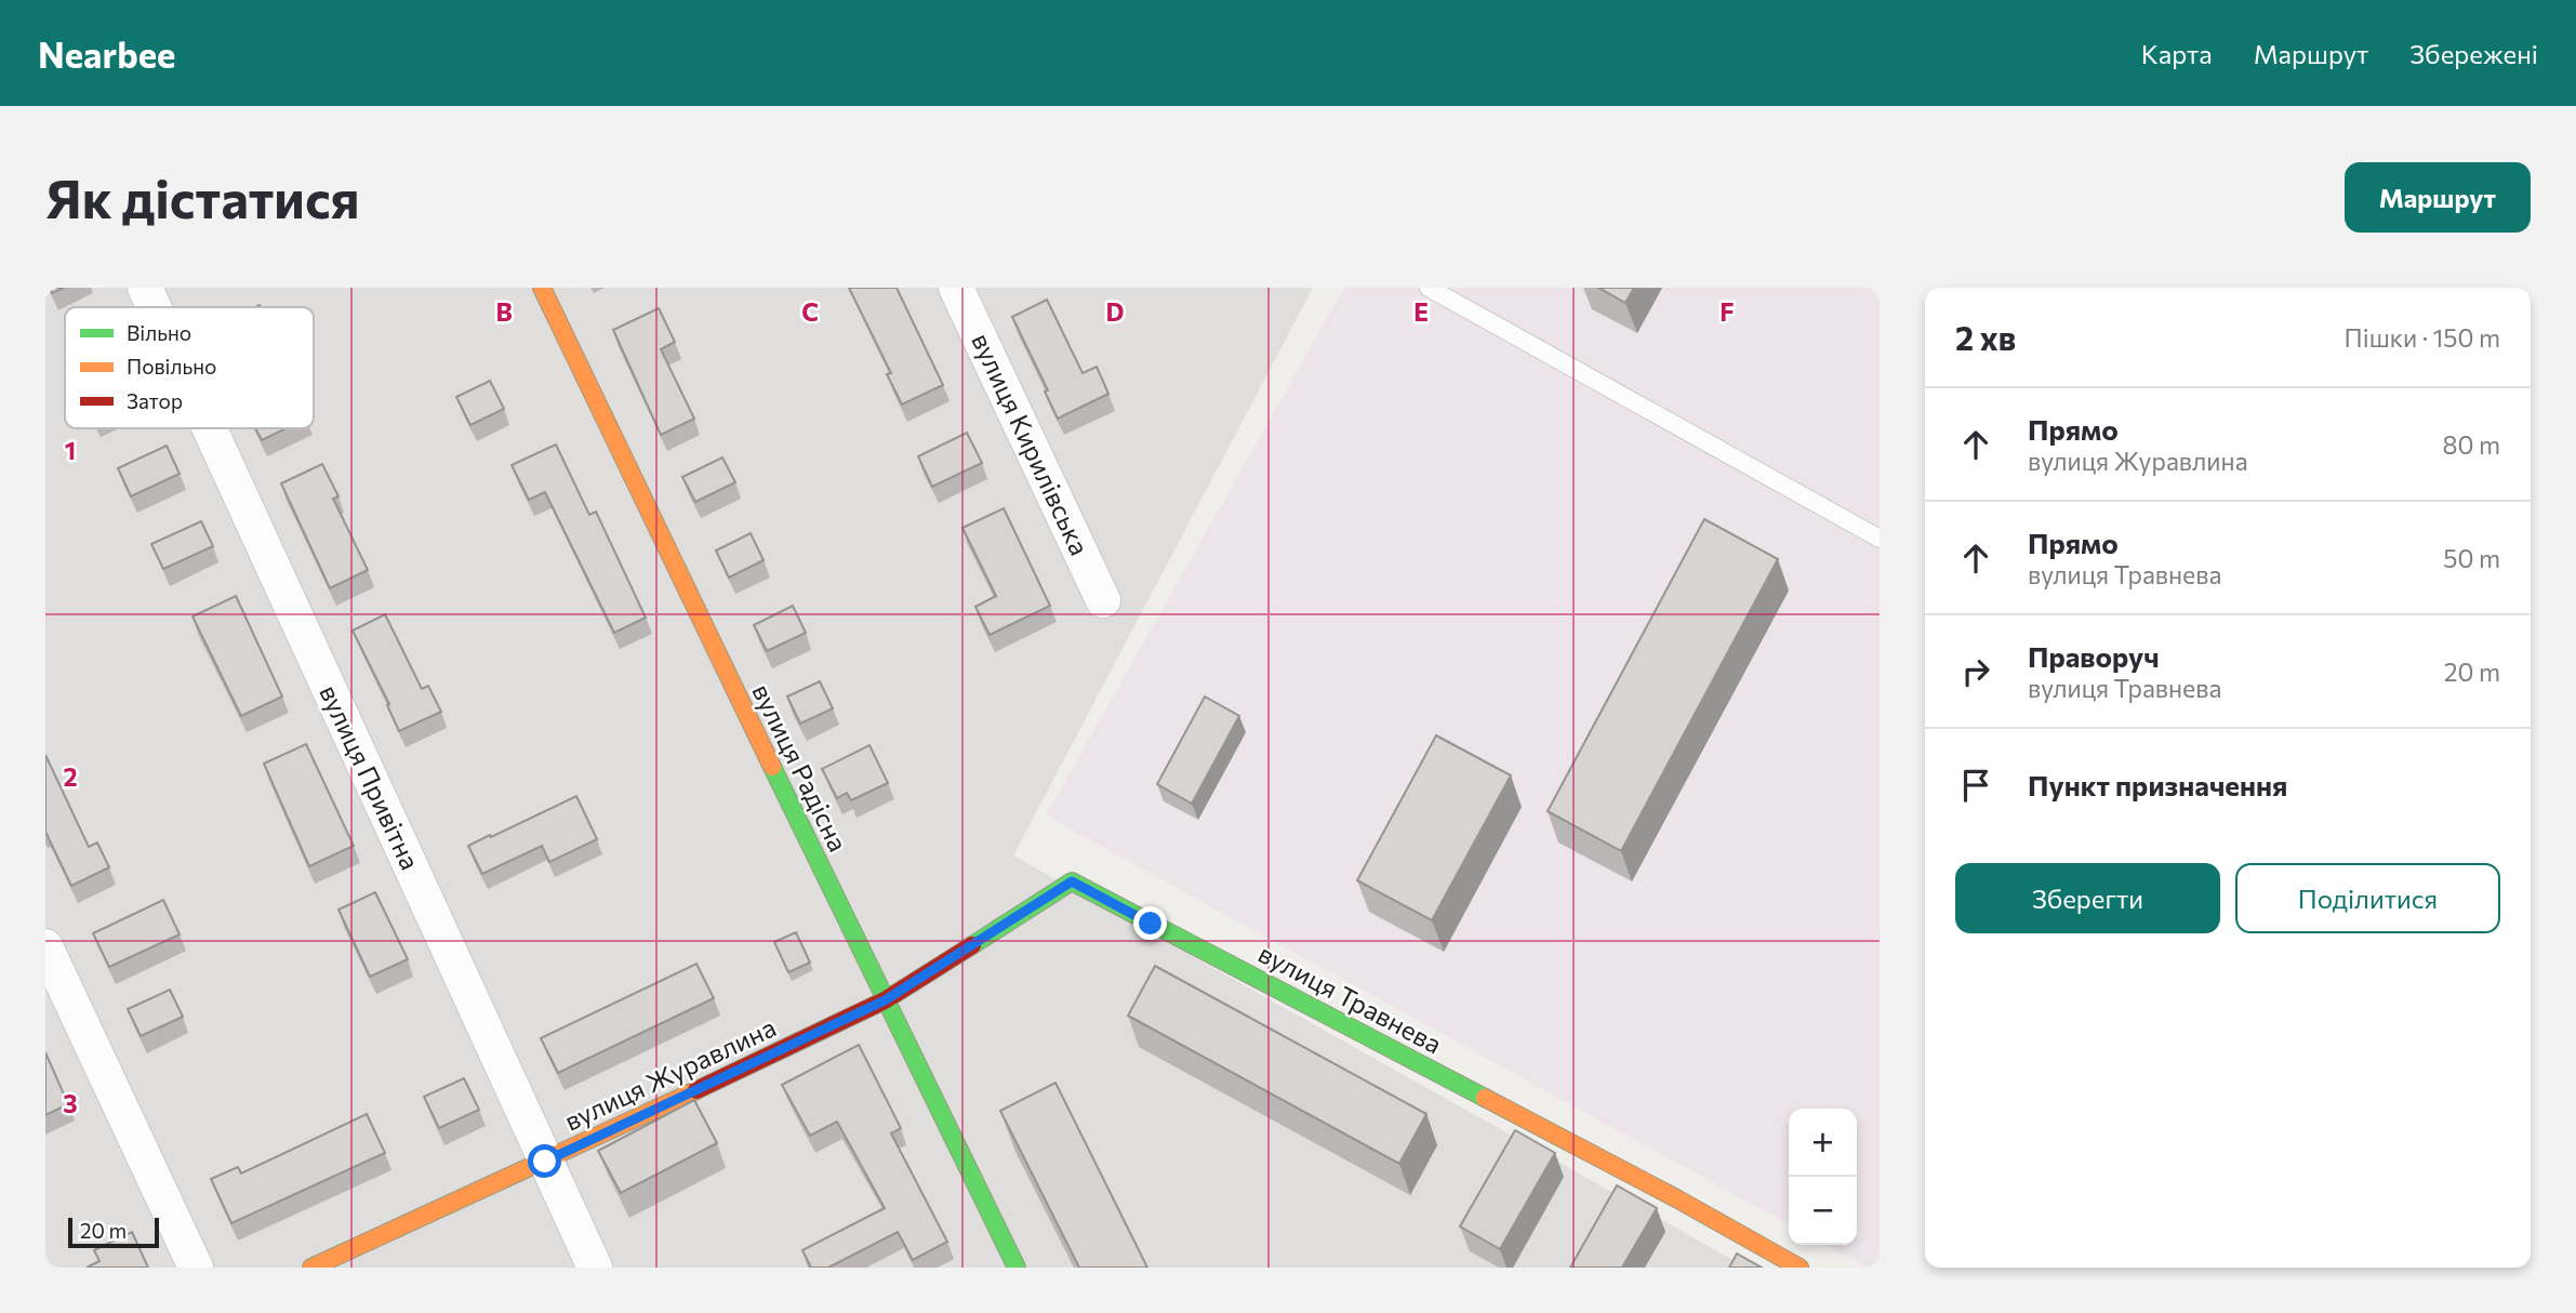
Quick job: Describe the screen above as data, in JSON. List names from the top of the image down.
{
  "streets": {
    "street": [
      "вулиця Кирилівська",
      "вулиця Радісна",
      "вулиця Привітна",
      "вулиця Травнева",
      "вулиця Журавлина"
    ]
  },
  "crossings": [
    ["вулиця Радісна", "вулиця Травнева"],
    ["вулиця Радісна", "вулиця Журавлина"],
    ["вулиця Привітна", "вулиця Журавлина"],
    ["вулиця Травнева", "вулиця Журавлина"]
  ],
  "legend": ["Вільно", "Повільно", "Затор"],
  "scale_bar": "20 m",
  "page": {
    "header": "Nearbee",
    "nav": ["Карта", "Маршрут", "Збережені"],
    "buttons": [
      "Маршрут",
      ["Зберегти", "Поділитися"]
    ],
    "title": "Як дістатися",
    "heading": ["2 хв", "Пішки · 150 m"],
    "list": [
      ["Прямо", "вулиця Журавлина", "80 m"],
      ["Прямо", "вулиця Травнева", "50 m"],
      ["Праворуч", "вулиця Травнева", "20 m"],
      "Пункт призначення"
    ],
    "map_buttons": ["+", "−"],
    "scale": "20 m"
  },
  "grid": {
    "columns": [
      "B",
      "C",
      "D",
      "E",
      "F"
    ],
    "rows": ["1", "2", "3"]
  }
}
